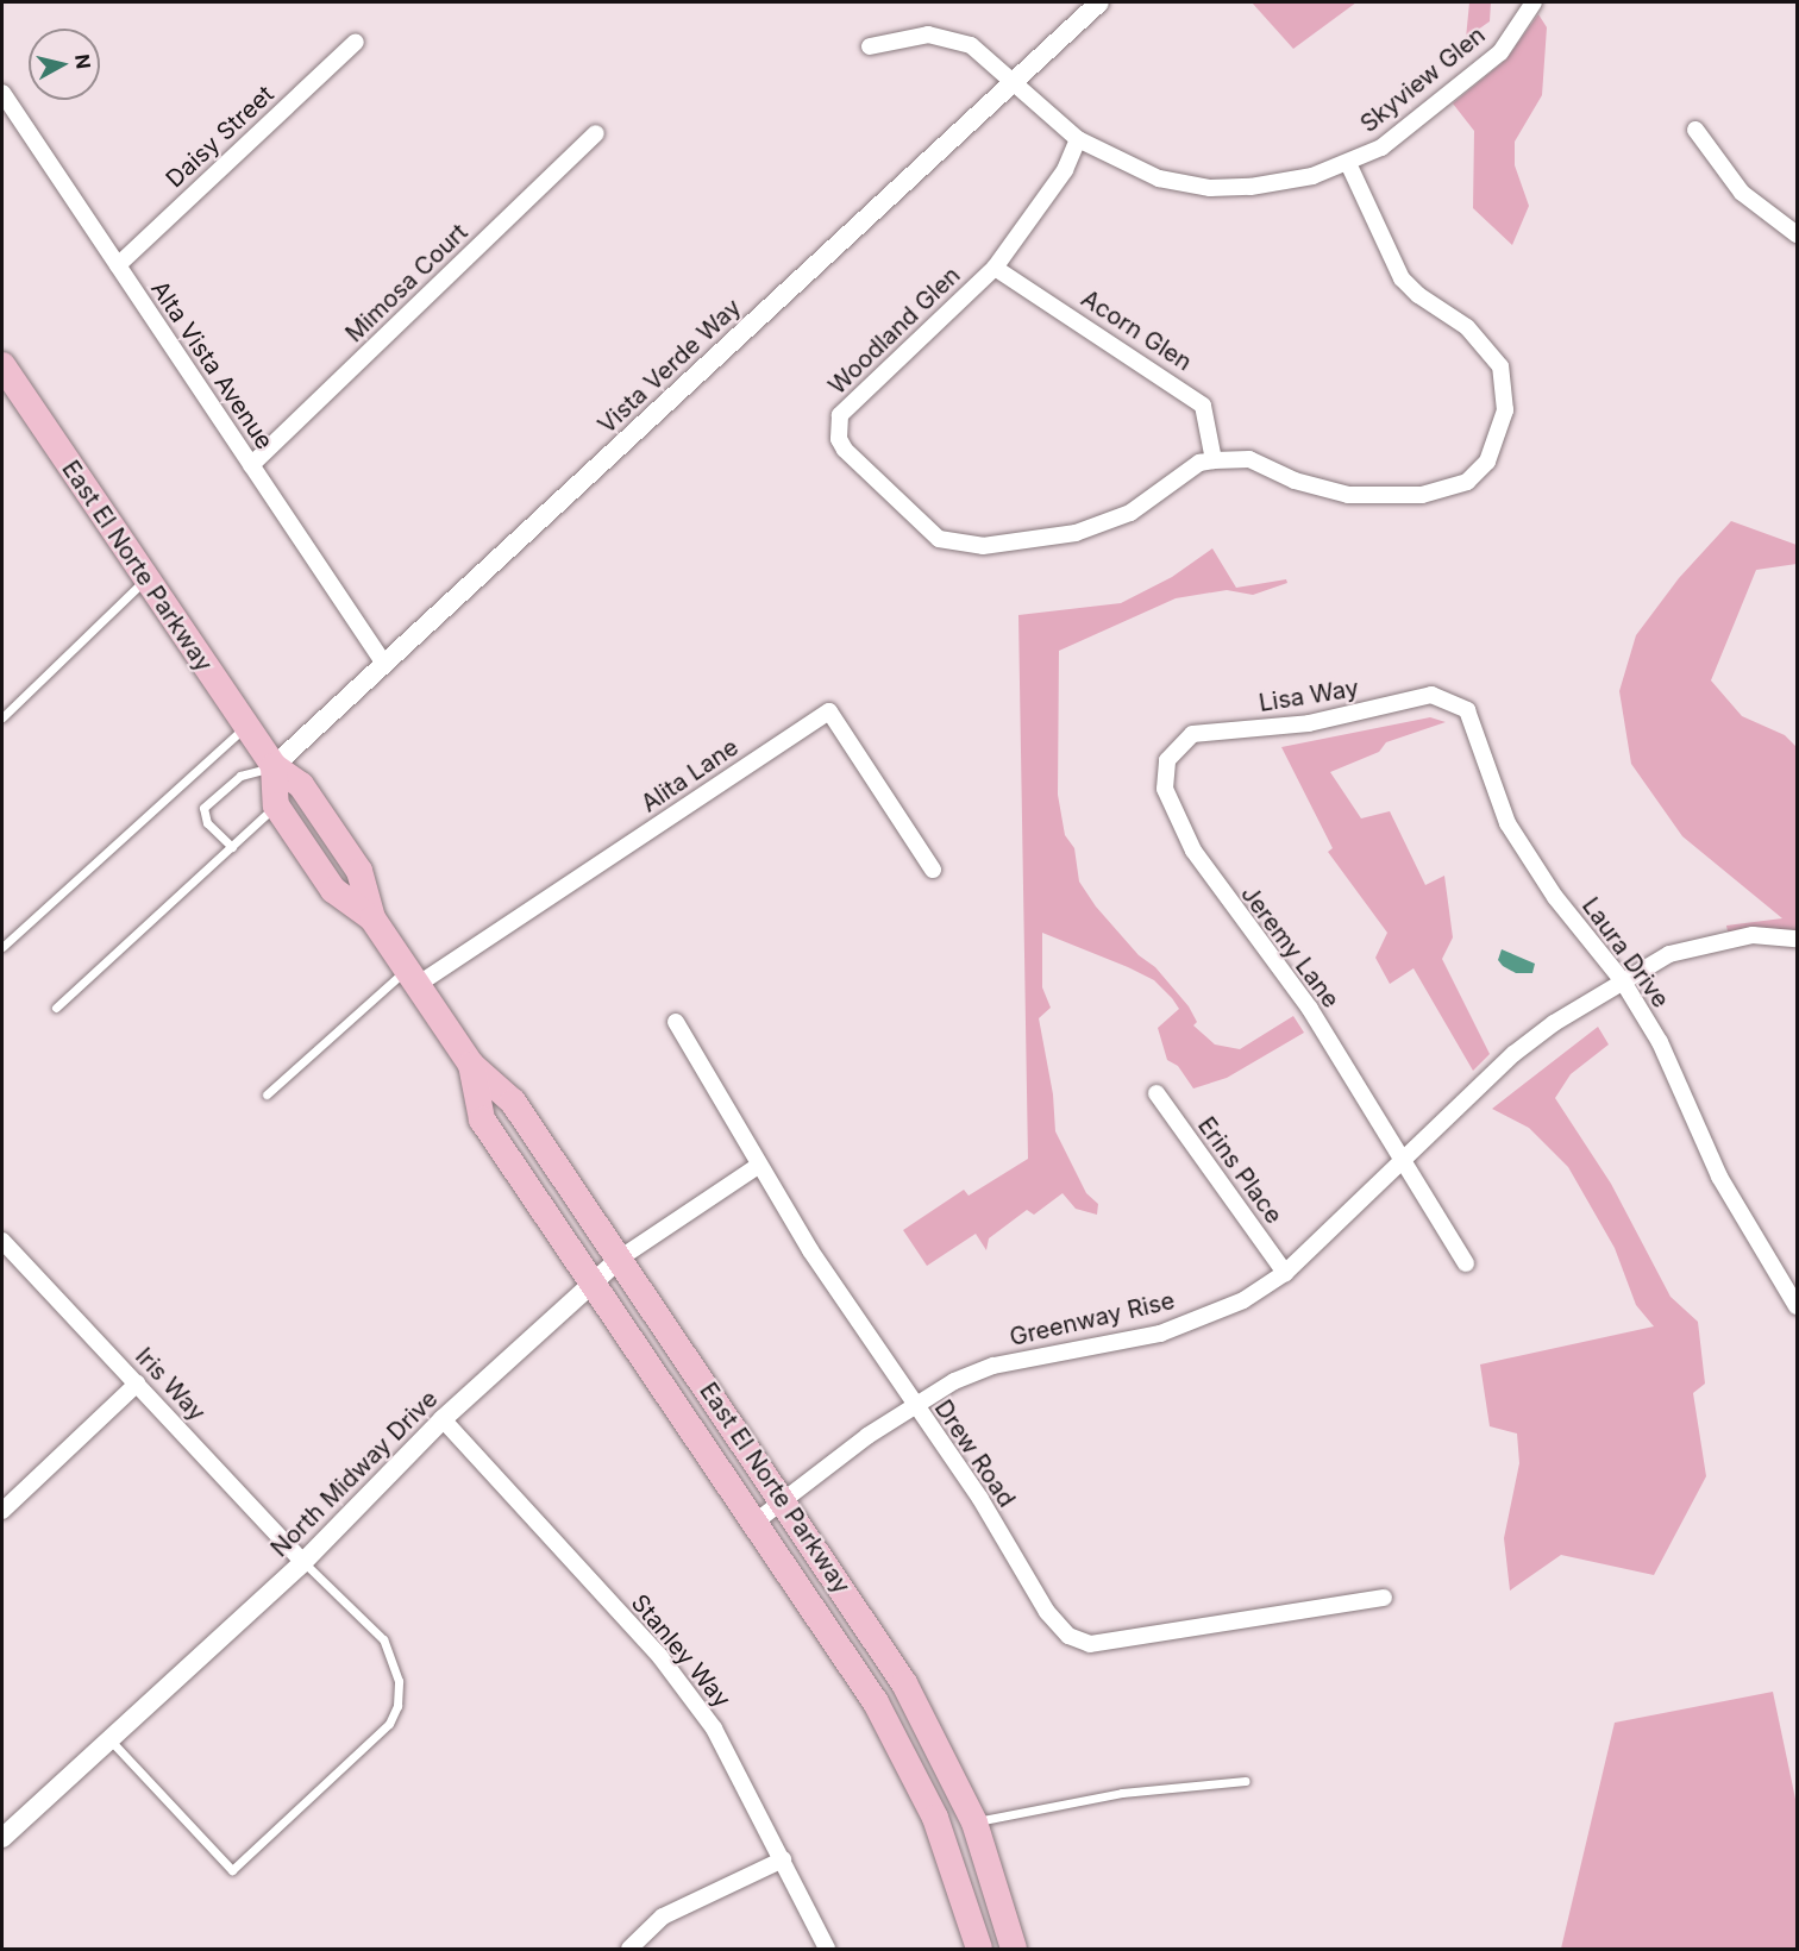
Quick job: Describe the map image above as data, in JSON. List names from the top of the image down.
{
  "streets": {
    "main road": ["East El Norte Parkway"],
    "street": [
      "Skyview Glen",
      "Daisy Street",
      "Mimosa Court",
      "Woodland Glen",
      "Acorn Glen",
      "Alta Vista Avenue",
      "Vista Verde Way",
      "Lisa Way",
      "Alita Lane",
      "Jeremy Lane",
      "Laura Drive",
      "Erins Place",
      "Greenway Rise",
      "Iris Way",
      "Drew Road",
      "North Midway Drive",
      "Stanley Way"
    ]
  },
  "crossings": [
    ["Skyview Glen", "Woodland Glen"],
    ["Skyview Glen", "Vista Verde Way"],
    ["Daisy Street", "Alta Vista Avenue"],
    ["Mimosa Court", "Alta Vista Avenue"],
    ["Woodland Glen", "Acorn Glen"],
    ["Alta Vista Avenue", "Vista Verde Way"],
    ["Vista Verde Way", "East El Norte Parkway"],
    ["East El Norte Parkway", "Alita Lane"],
    ["East El Norte Parkway", "Greenway Rise"],
    ["East El Norte Parkway", "North Midway Drive"],
    ["Lisa Way", "Jeremy Lane"],
    ["Lisa Way", "Laura Drive"],
    ["Jeremy Lane", "Greenway Rise"],
    ["Laura Drive", "Greenway Rise"],
    ["Erins Place", "Greenway Rise"],
    ["Greenway Rise", "Drew Road"],
    ["Iris Way", "North Midway Drive"],
    ["Drew Road", "North Midway Drive"],
    ["North Midway Drive", "Stanley Way"]
  ],
  "north": "right"
}
